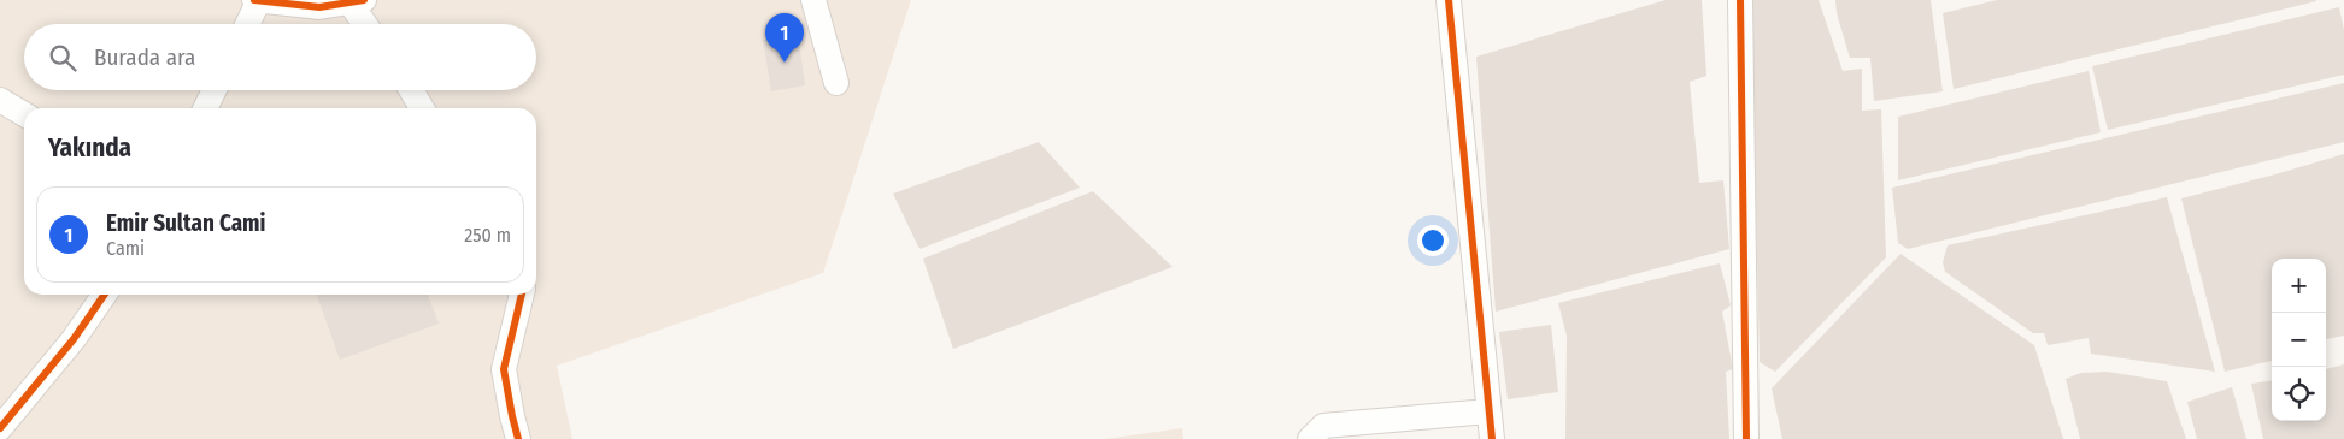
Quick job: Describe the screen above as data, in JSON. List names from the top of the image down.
{
  "page": {
    "pins": "1",
    "search": "Burada ara",
    "heading": "Yakında",
    "list": [
      {
        "mark": "1",
        "name": "Emir Sultan Cami",
        "note": "Cami",
        "value": "250 m"
      }
    ],
    "map_buttons": ["+", "−"]
  }
}
